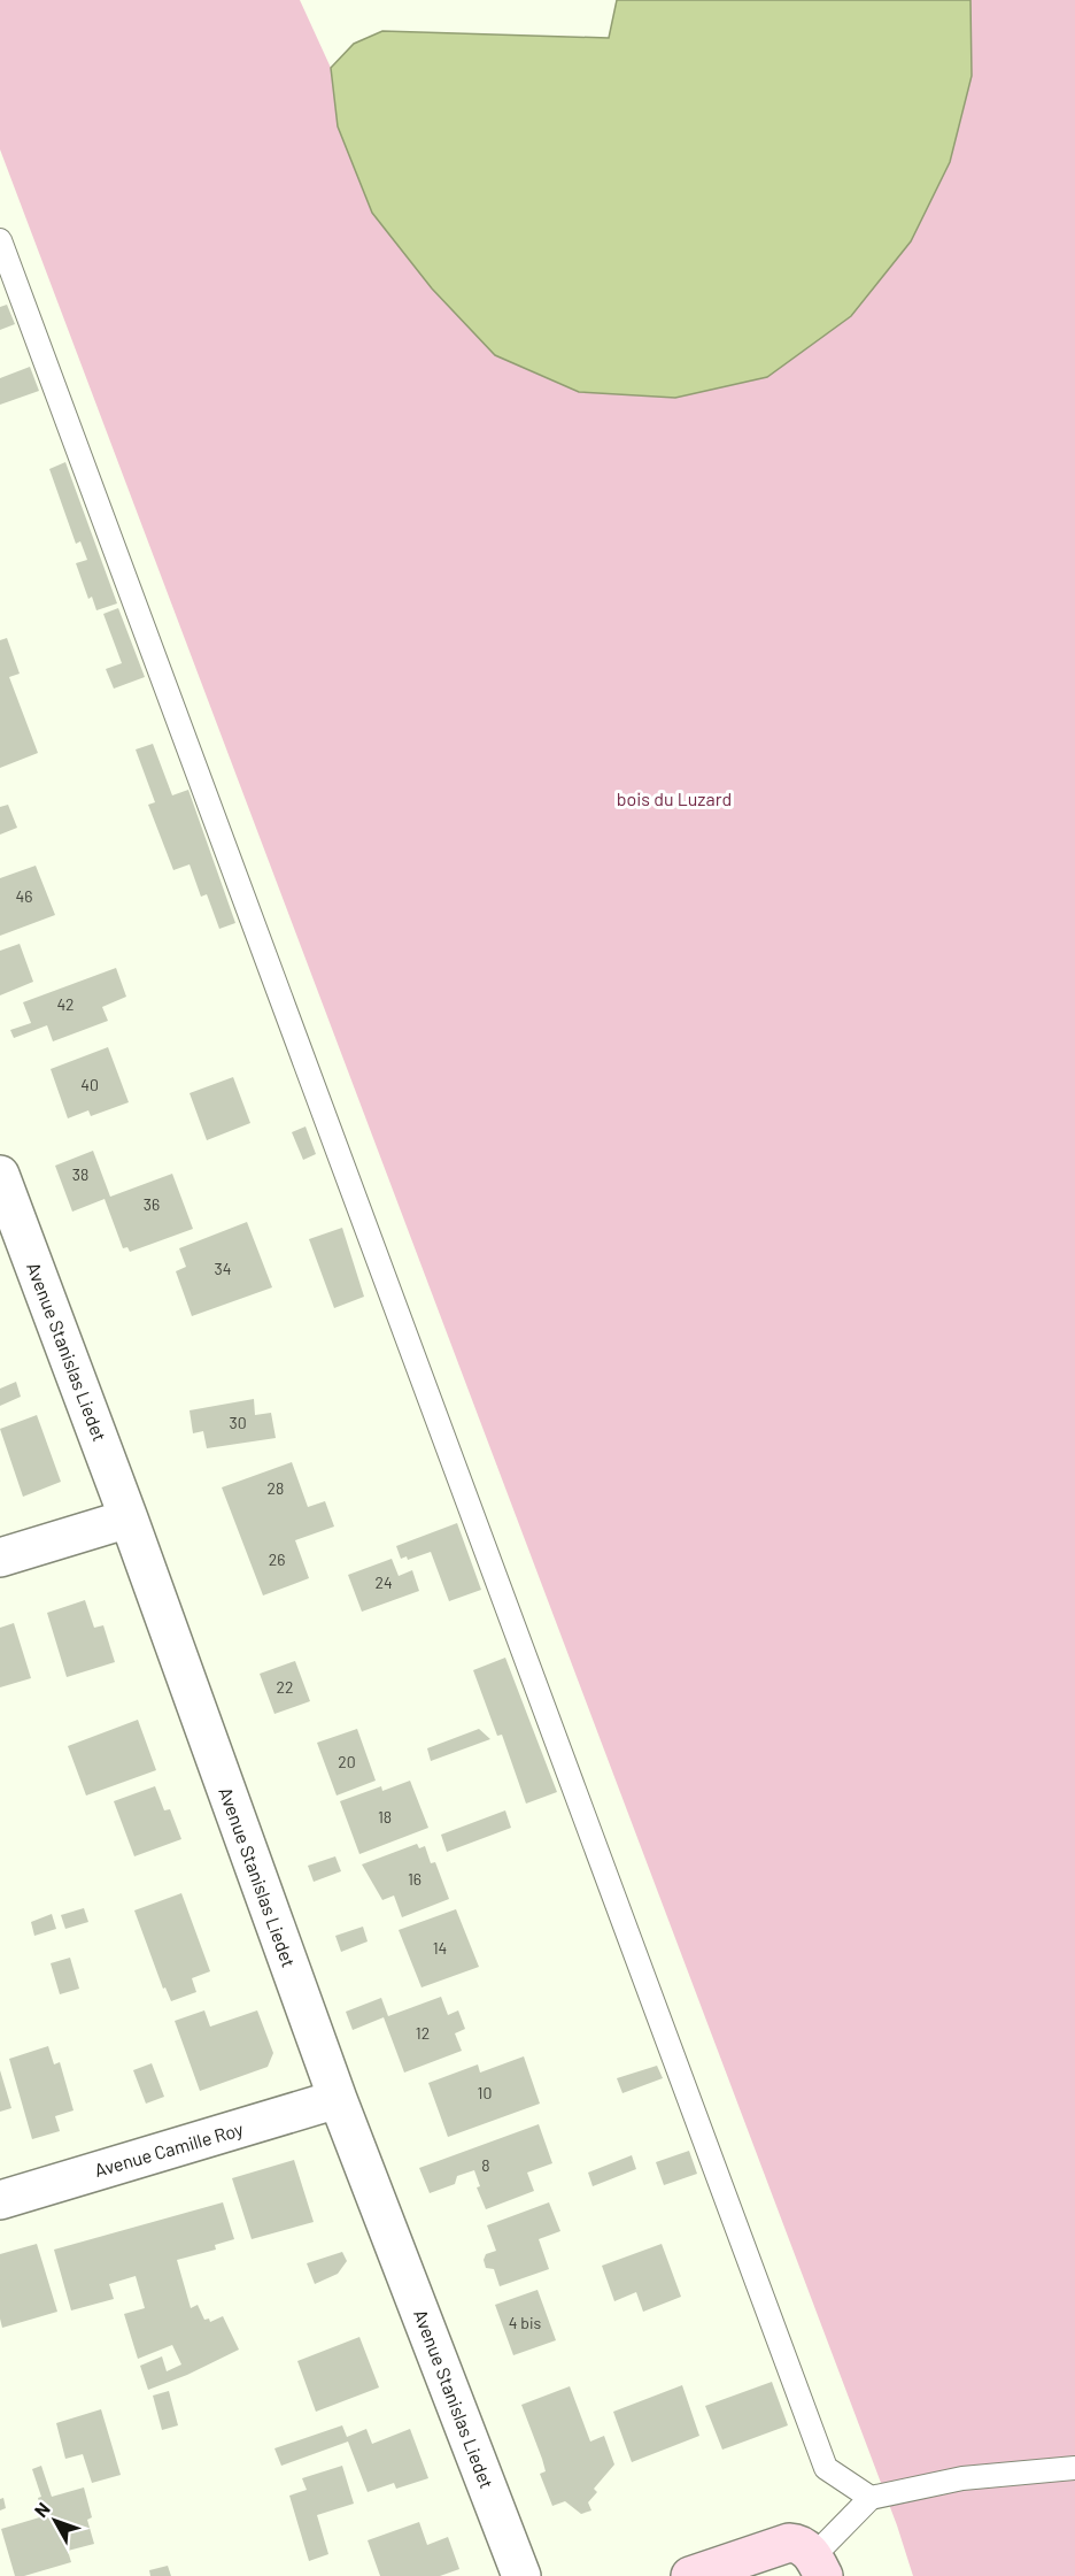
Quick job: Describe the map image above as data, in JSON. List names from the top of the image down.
{
  "streets": {
    "street": ["Avenue Stanislas Liedet", "Avenue Camille Roy"]
  },
  "crossings": [
    ["Avenue Stanislas Liedet", "Avenue Camille Roy"]
  ],
  "parks": ["bois du Luzard"],
  "house_numbers": [
    "46",
    "42",
    "40",
    "38",
    "36",
    "34",
    "30",
    "28",
    "26",
    "24",
    "22",
    "20",
    "18",
    "16",
    "14",
    "12",
    "10",
    "8",
    "4 bis"
  ],
  "north": "top left"
}
